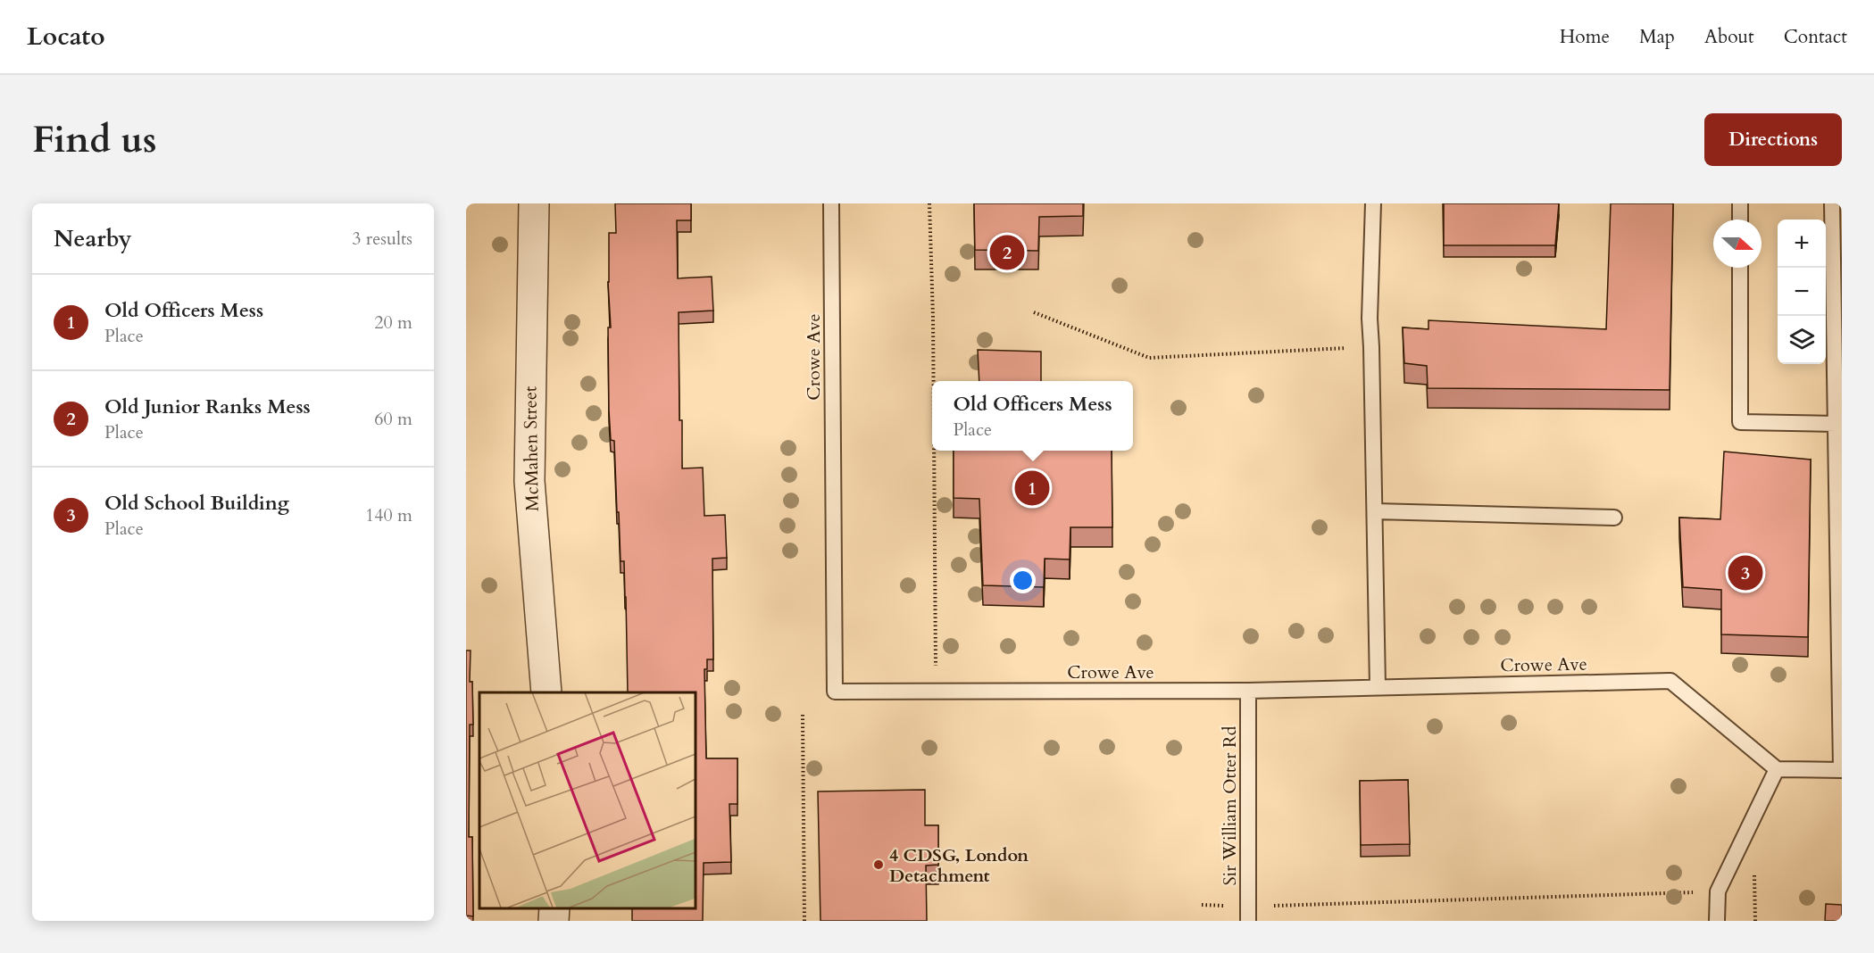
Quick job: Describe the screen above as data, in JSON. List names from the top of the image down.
{
  "streets": {
    "street": ["McMahen Street"],
    "lane": ["Crowe Ave", "Sir William Otter Rd"]
  },
  "crossings": [
    ["Crowe Ave", "Sir William Otter Rd"]
  ],
  "places": ["4 CDSG, London Detachment"],
  "north": "right",
  "page": {
    "header": "Locato",
    "nav": [
      "Home",
      "Map",
      "About",
      "Contact"
    ],
    "buttons": "Directions",
    "title": "Find us",
    "heading": ["Nearby", "3 results"],
    "map_buttons": ["+", "−"],
    "pins": ["2", "1", "3"],
    "list": [
      {
        "mark": "1",
        "name": "Old Officers Mess",
        "note": "Place",
        "value": "20 m"
      },
      {
        "mark": "2",
        "name": "Old Junior Ranks Mess",
        "note": "Place",
        "value": "60 m"
      },
      {
        "mark": "3",
        "name": "Old School Building",
        "note": "Place",
        "value": "140 m"
      }
    ],
    "popup": ["Old Officers Mess", "Place"]
  }
}
